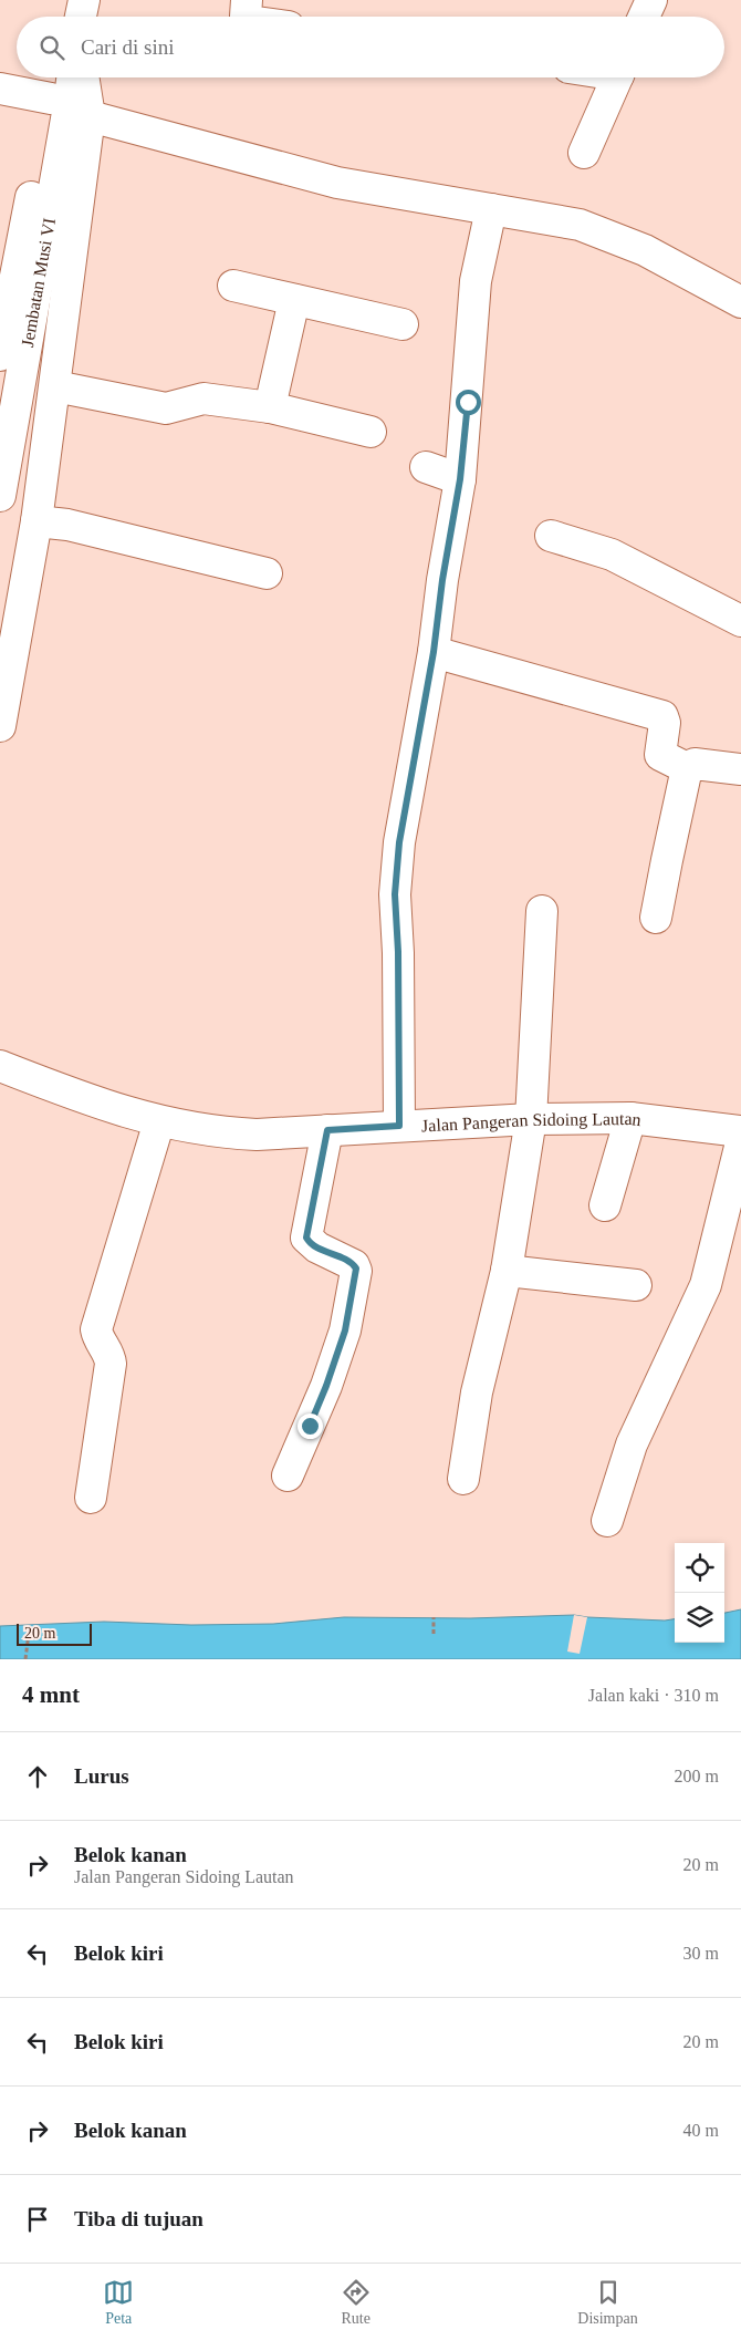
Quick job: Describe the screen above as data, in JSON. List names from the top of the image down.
{
  "streets": {
    "street": ["Jembatan Musi VI", "Jalan Pangeran Sidoing Lautan"]
  },
  "scale_bar": "20 m",
  "page": {
    "search": "Cari di sini",
    "scale": "20 m",
    "heading": ["4 mnt", "Jalan kaki · 310 m"],
    "list": [
      ["Lurus", "200 m"],
      ["Belok kanan", "Jalan Pangeran Sidoing Lautan", "20 m"],
      ["Belok kiri", "30 m"],
      ["Belok kiri", "20 m"],
      ["Belok kanan", "40 m"],
      "Tiba di tujuan"
    ],
    "nav": ["Peta", "Rute", "Disimpan"]
  }
}
